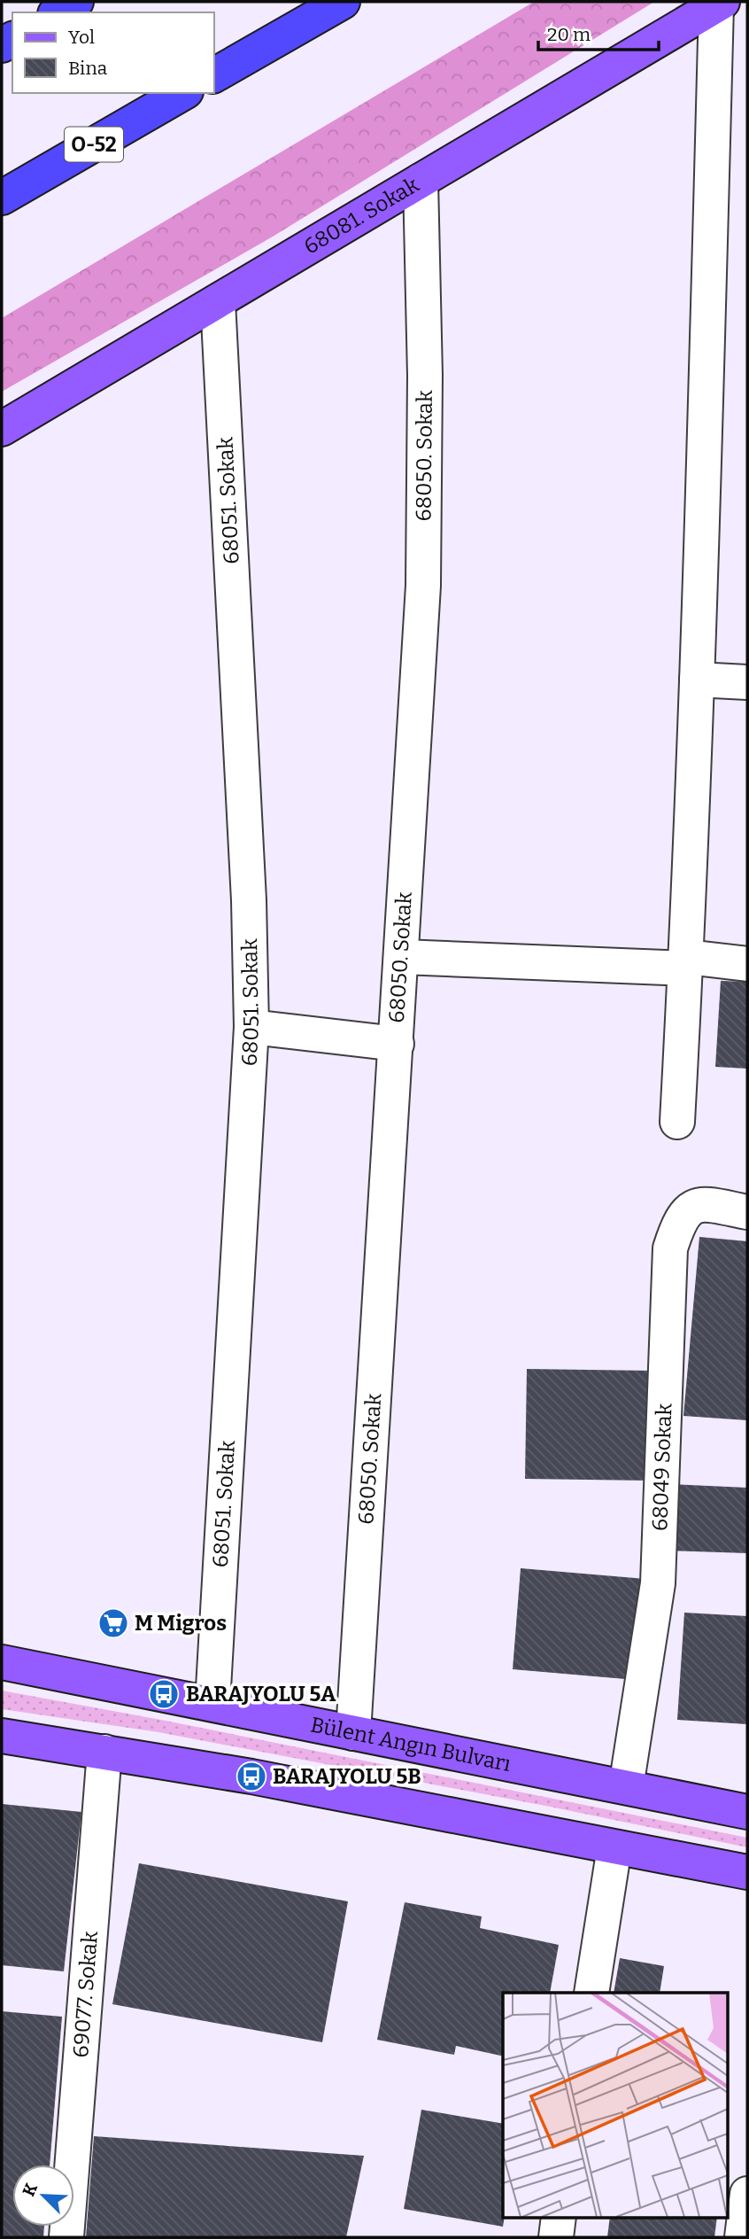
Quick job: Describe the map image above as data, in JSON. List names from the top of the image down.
{
  "streets": {
    "highway": ["O-52"],
    "main road": ["68081. Sokak", "Bülent Angın Bulvarı"],
    "street": [
      "68050. Sokak",
      "68051. Sokak",
      "68049 Sokak",
      "69077. Sokak"
    ]
  },
  "crossings": [
    ["68081. Sokak", "68050. Sokak"],
    ["68081. Sokak", "68051. Sokak"],
    ["68050. Sokak", "Bülent Angın Bulvarı"],
    ["68051. Sokak", "Bülent Angın Bulvarı"],
    ["68049 Sokak", "Bülent Angın Bulvarı"]
  ],
  "places": {
    "supermarket": ["M Migros"],
    "bus stop": ["BARAJYOLU 5A", "BARAJYOLU 5B"]
  },
  "legend": ["Yol", "Bina"],
  "scale_bar": "20 m",
  "north": "top left"
}
